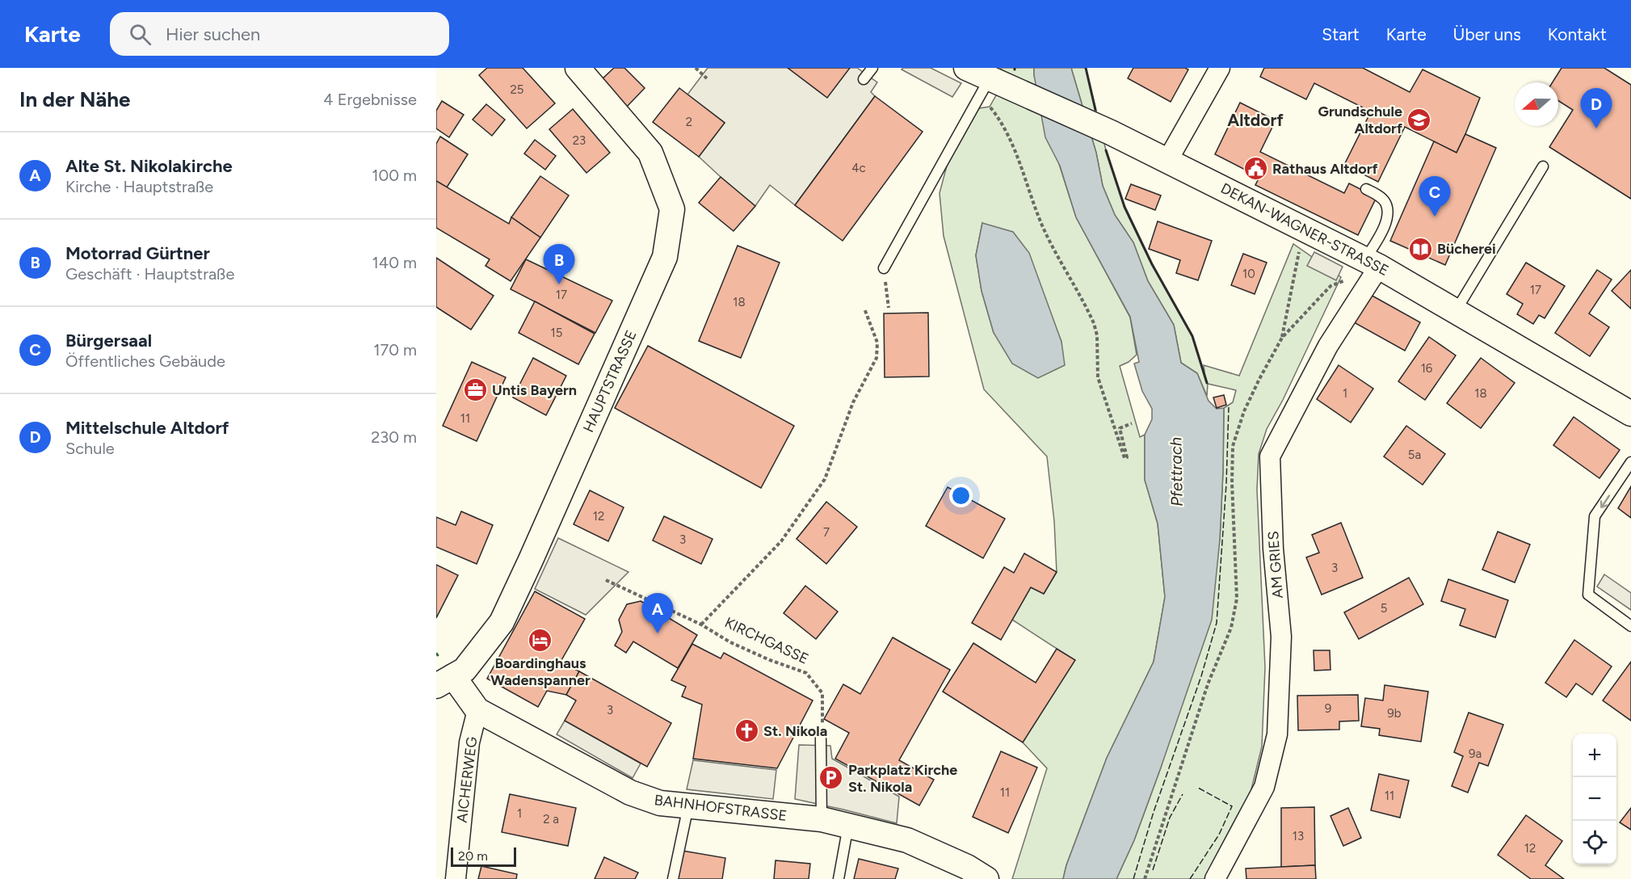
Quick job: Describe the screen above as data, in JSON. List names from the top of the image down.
{
  "streets": {
    "street": [
      "DEKAN-WAGNER-STRASSE",
      "HAUPTSTRASSE",
      "AM GRIES",
      "AICHERWEG",
      "BAHNHOFSTRASSE"
    ],
    "path": ["KIRCHGASSE"]
  },
  "crossings": [
    ["DEKAN-WAGNER-STRASSE", "AM GRIES"],
    ["HAUPTSTRASSE", "BAHNHOFSTRASSE"],
    ["AICHERWEG", "BAHNHOFSTRASSE"]
  ],
  "districts": ["Altdorf"],
  "water": ["Pfettrach"],
  "places": {
    "school or university": ["Grundschule Altdorf"],
    "public building": ["Rathaus Altdorf"],
    "library": ["Bücherei"],
    "office": ["Untis Bayern"],
    "hotel": ["Boardinghaus Wadenspanner"],
    "church": ["St. Nikola"],
    "parking": ["Parkplatz Kirche St. Nikola"]
  },
  "house_numbers": [
    "25",
    "2",
    "23",
    "4c",
    "10",
    "17",
    "17",
    "18",
    "15",
    "16",
    "1",
    "18",
    "11",
    "5a",
    "12",
    "7",
    "3",
    "3",
    "5",
    "9",
    "3",
    "9b",
    "9a",
    "11",
    "11",
    "1",
    "2 a",
    "13",
    "12"
  ],
  "scale_bar": "20 m",
  "north": "left",
  "page": {
    "header": "Karte",
    "search": "Hier suchen",
    "nav": [
      "Start",
      "Karte",
      "Über uns",
      "Kontakt"
    ],
    "heading": ["In der Nähe", "4 Ergebnisse"],
    "pins": [
      "D",
      "C",
      "B",
      "A"
    ],
    "list": [
      {
        "mark": "A",
        "name": "Alte St. Nikolakirche",
        "note": "Kirche · Hauptstraße",
        "value": "100 m"
      },
      {
        "mark": "B",
        "name": "Motorrad Gürtner",
        "note": "Geschäft · Hauptstraße",
        "value": "140 m"
      },
      {
        "mark": "C",
        "name": "Bürgersaal",
        "note": "Öffentliches Gebäude",
        "value": "170 m"
      },
      {
        "mark": "D",
        "name": "Mittelschule Altdorf",
        "note": "Schule",
        "value": "230 m"
      }
    ],
    "map_buttons": ["+", "−"],
    "scale": "20 m"
  }
}
